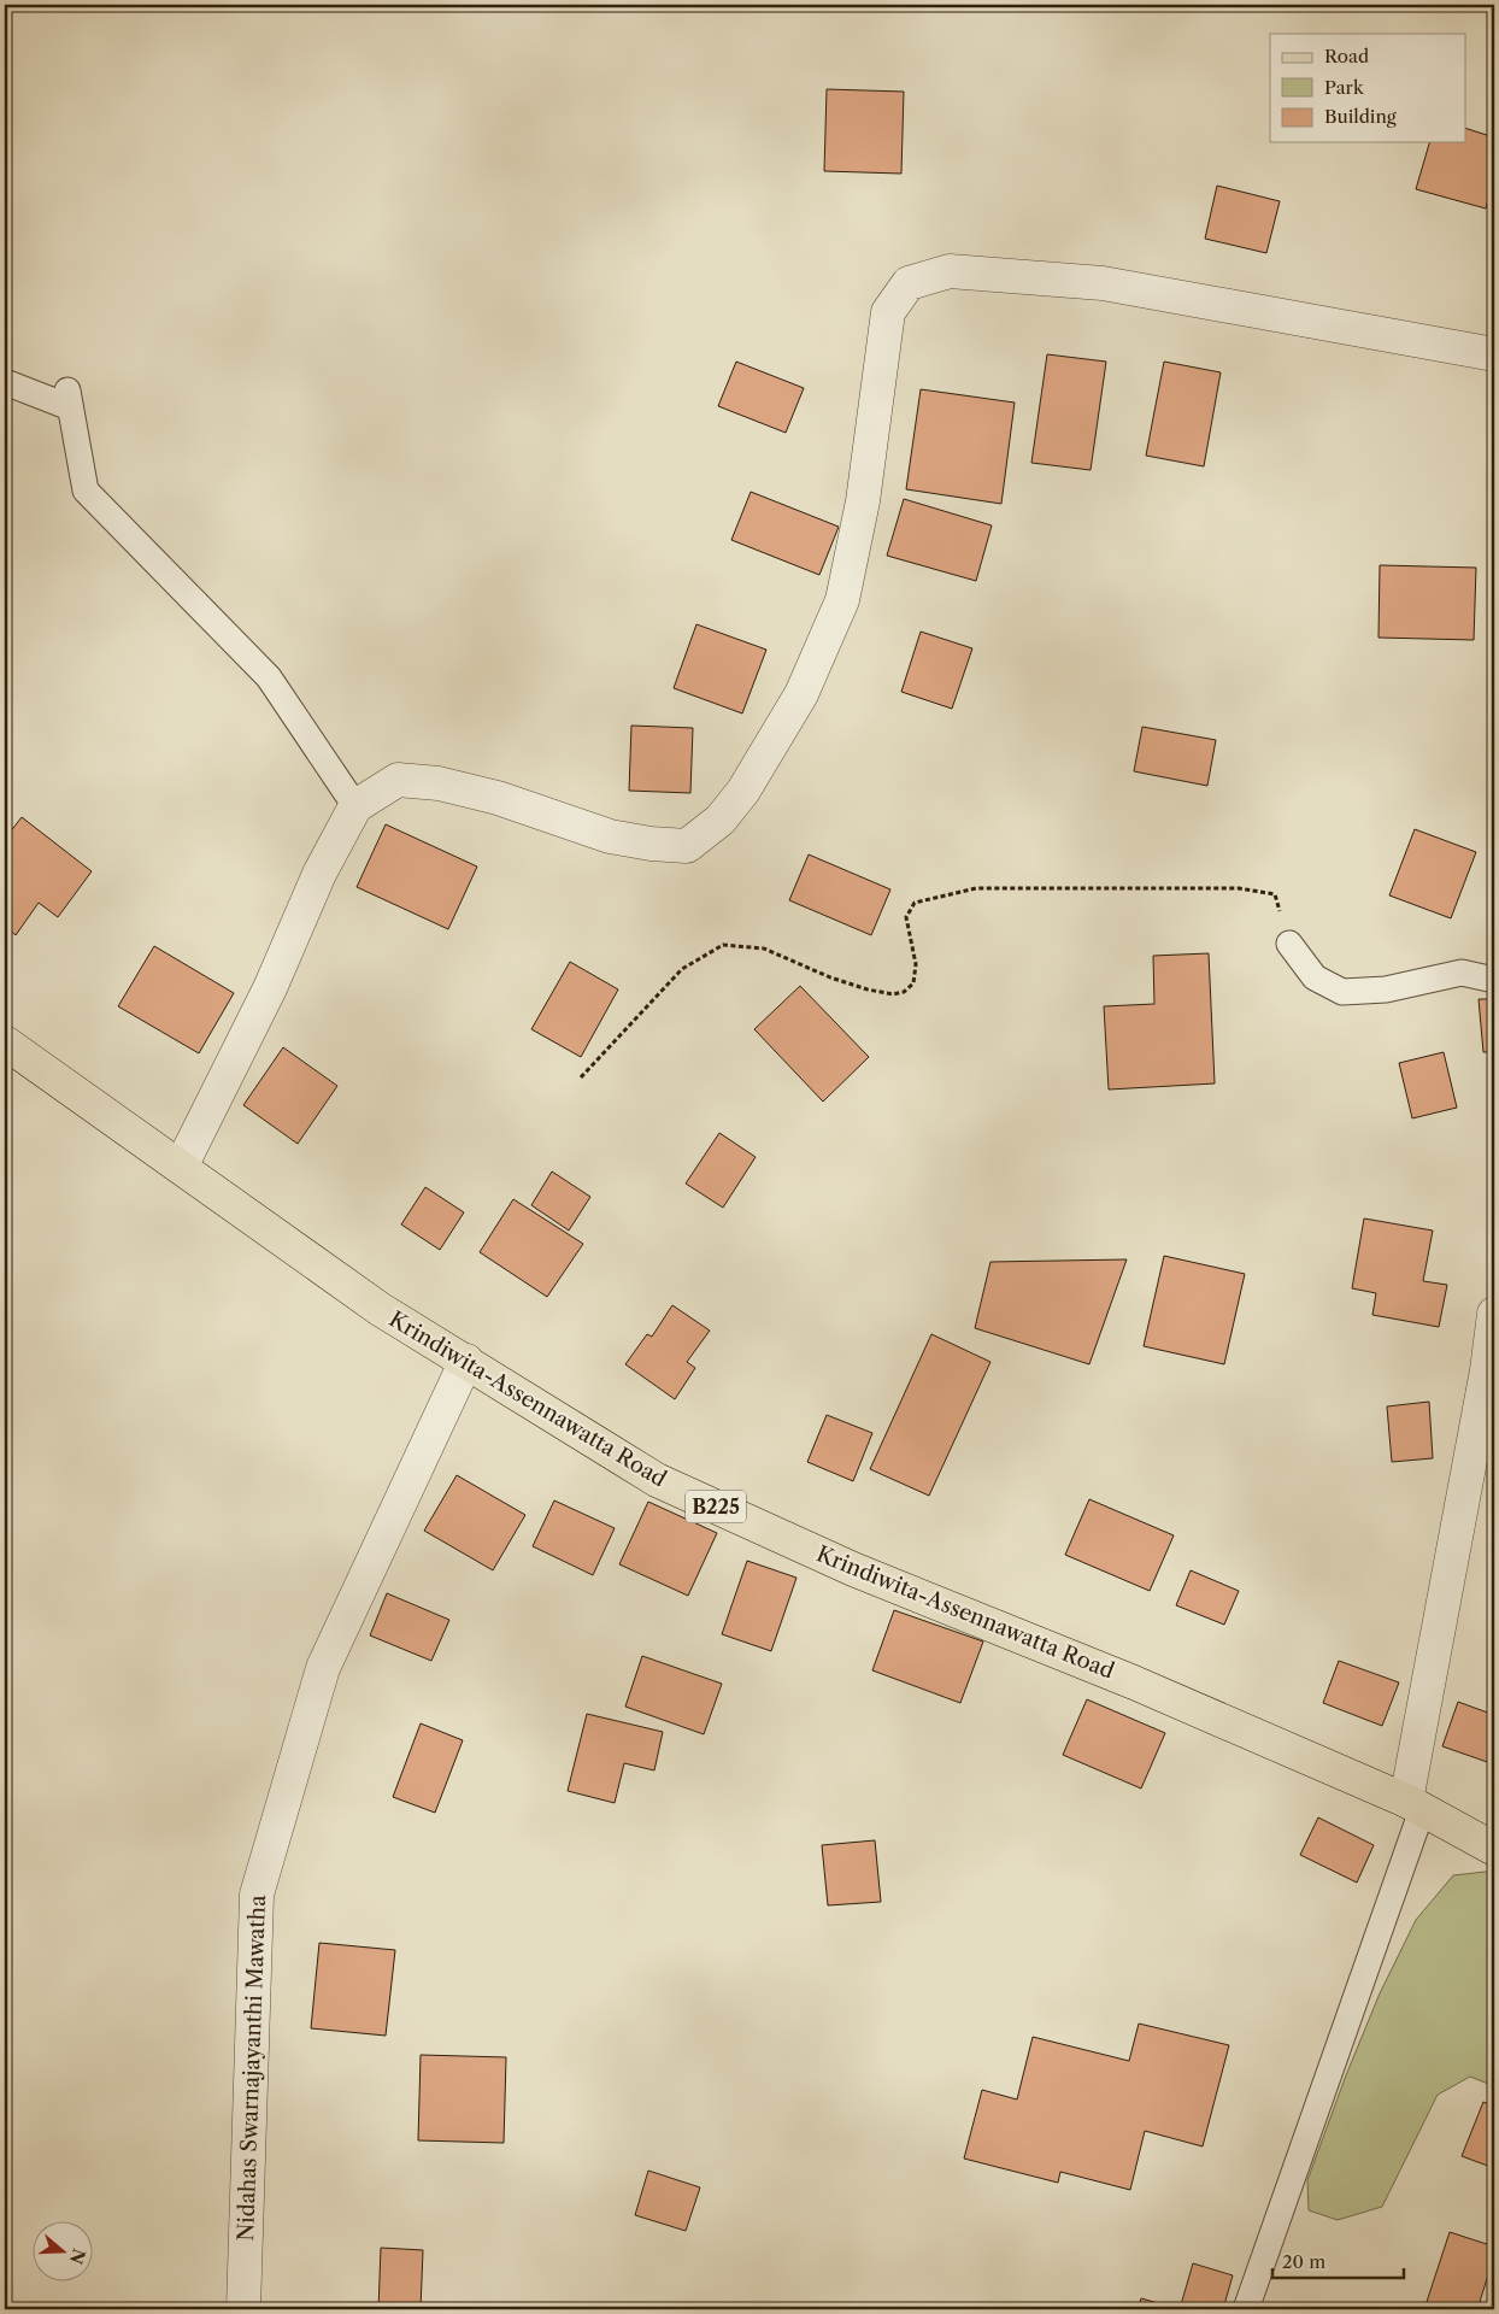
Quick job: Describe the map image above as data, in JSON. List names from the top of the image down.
{
  "streets": {
    "main road": ["Krindiwita-Assennawatta Road", "B225"],
    "street": ["Nidahas Swarnajayanthi Mawatha"]
  },
  "crossings": [
    ["Krindiwita-Assennawatta Road", "Nidahas Swarnajayanthi Mawatha"]
  ],
  "legend": ["Road", "Park", "Building"],
  "scale_bar": "20 m",
  "north": "right"
}
